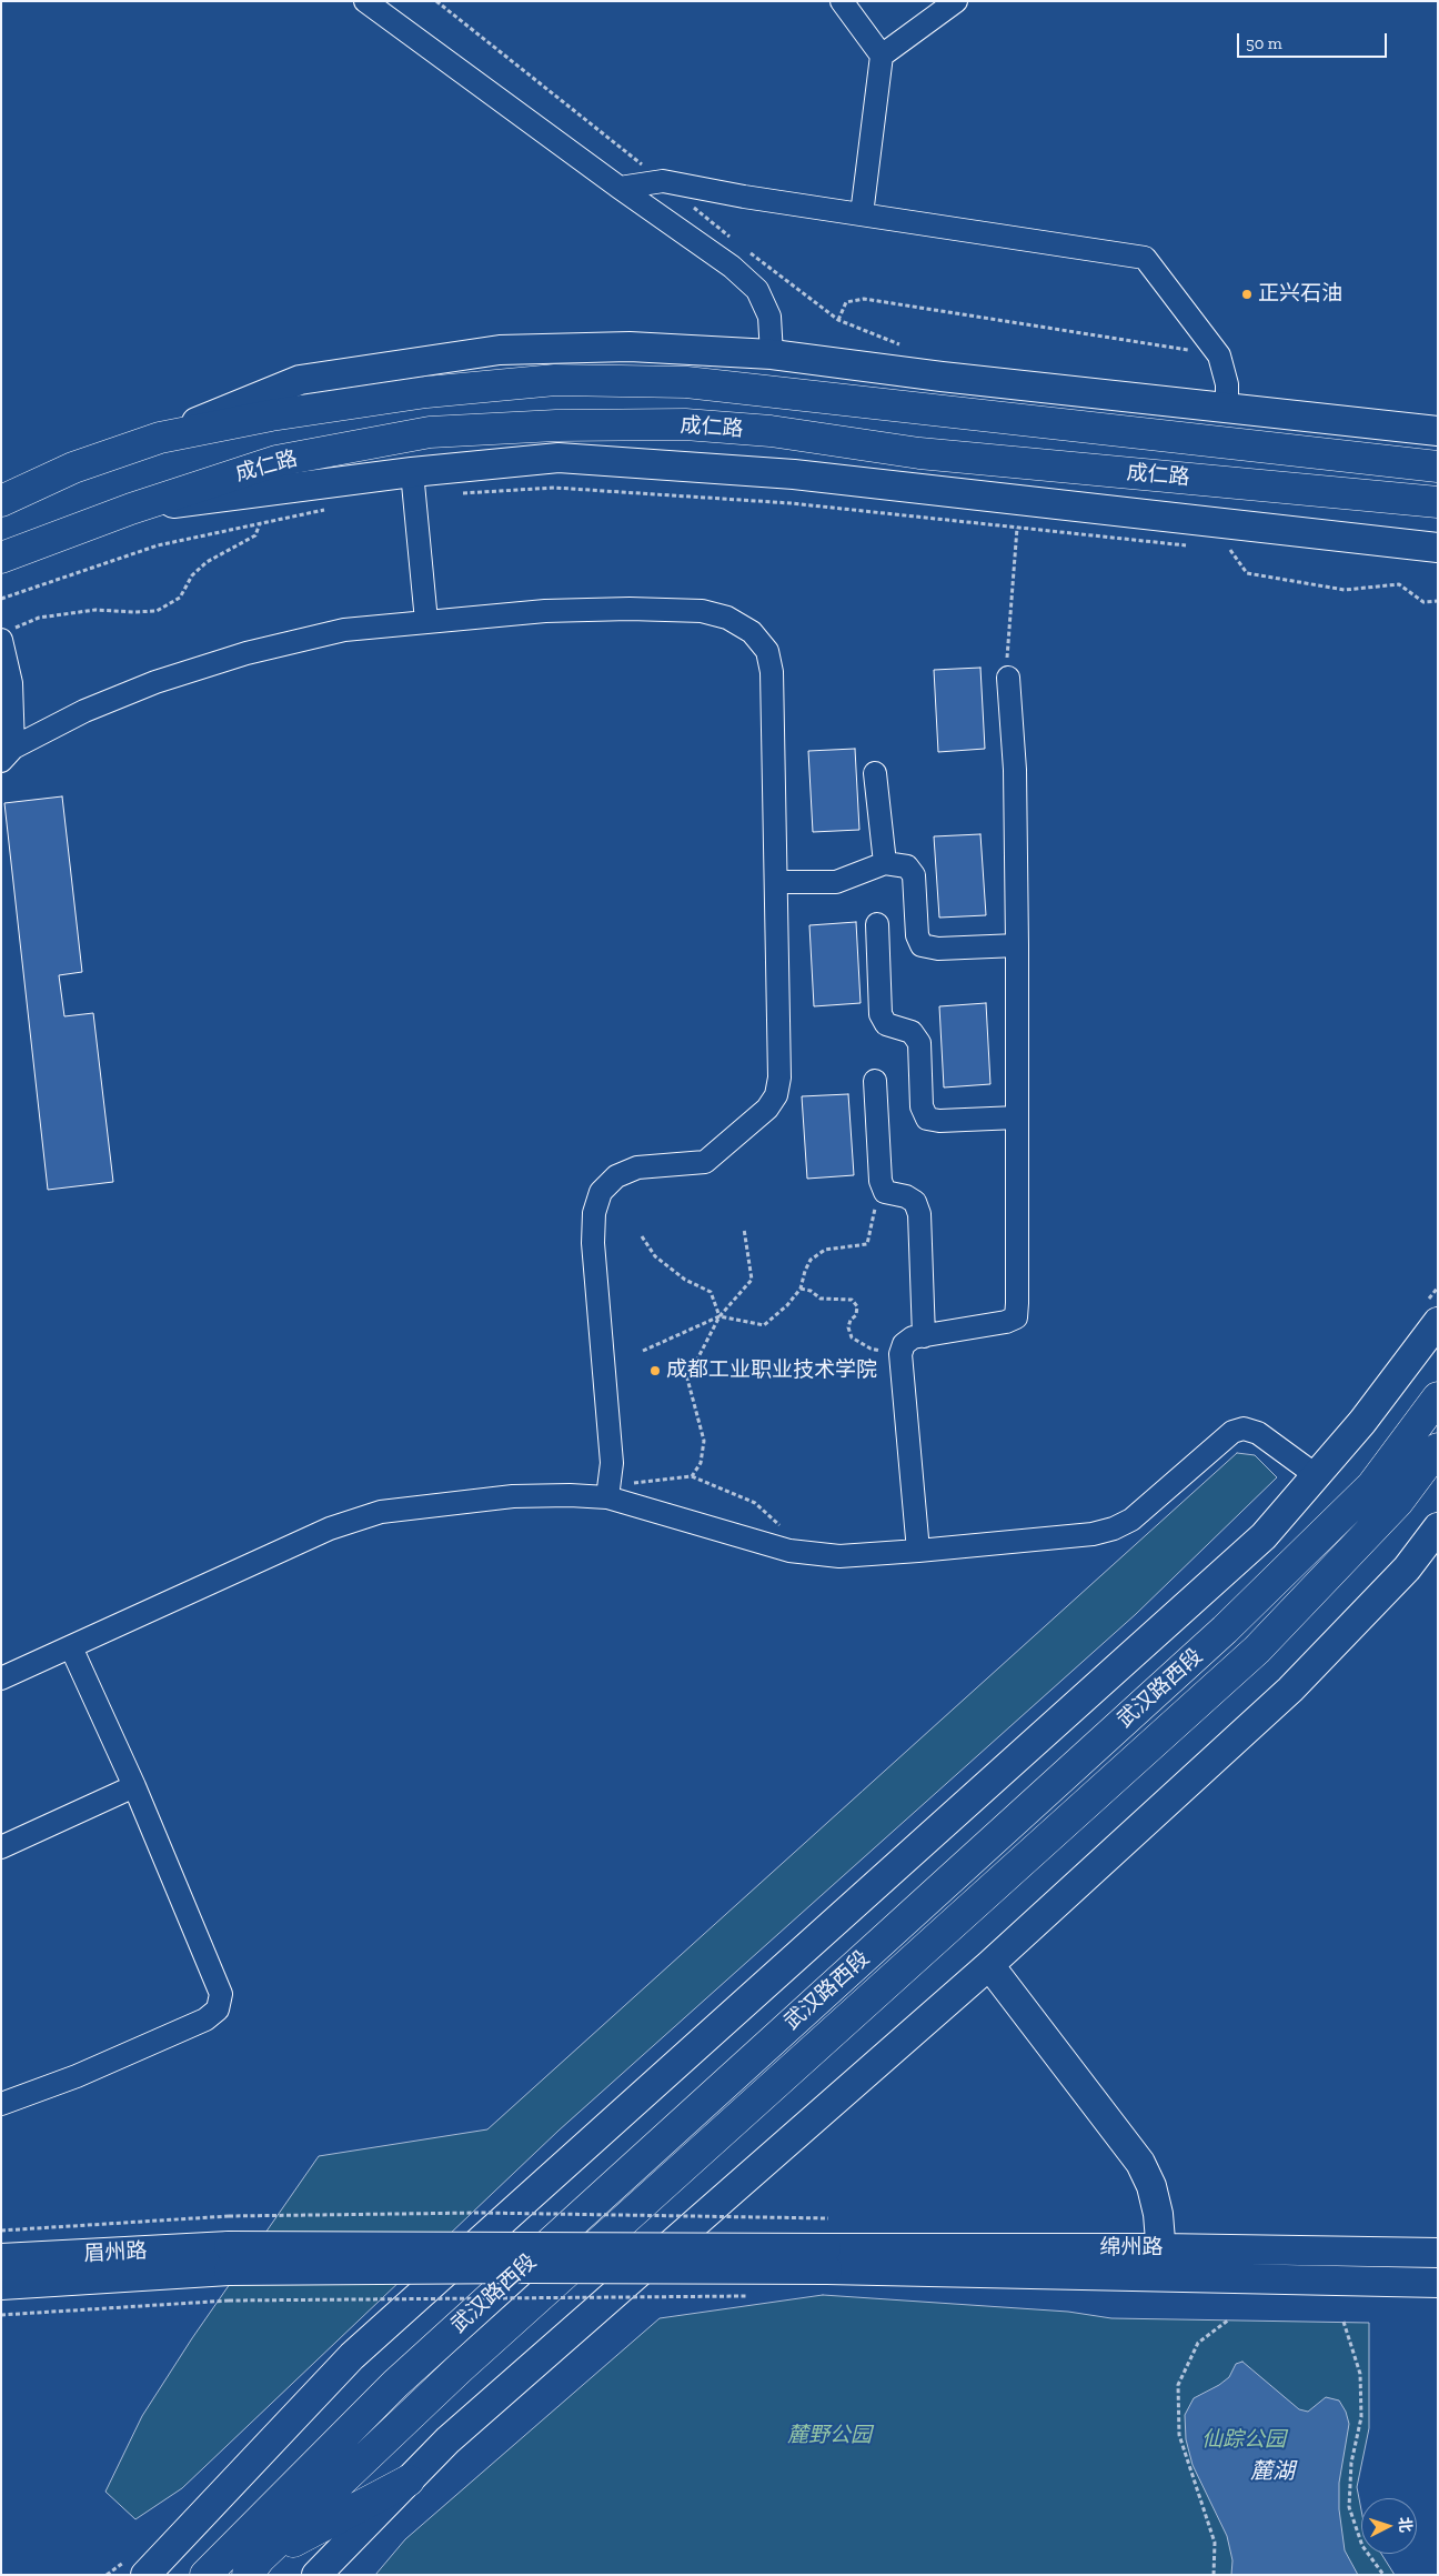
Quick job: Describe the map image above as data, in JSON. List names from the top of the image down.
{
  "streets": {
    "highway": ["成仁路", "武汉路西段"],
    "main road": ["绵州路", "眉州路"]
  },
  "water": ["麓湖"],
  "parks": ["麓野公园", "仙踪公园"],
  "places": ["正兴石油", "成都工业职业技术学院"],
  "scale_bar": "50 m",
  "north": "right"
}
